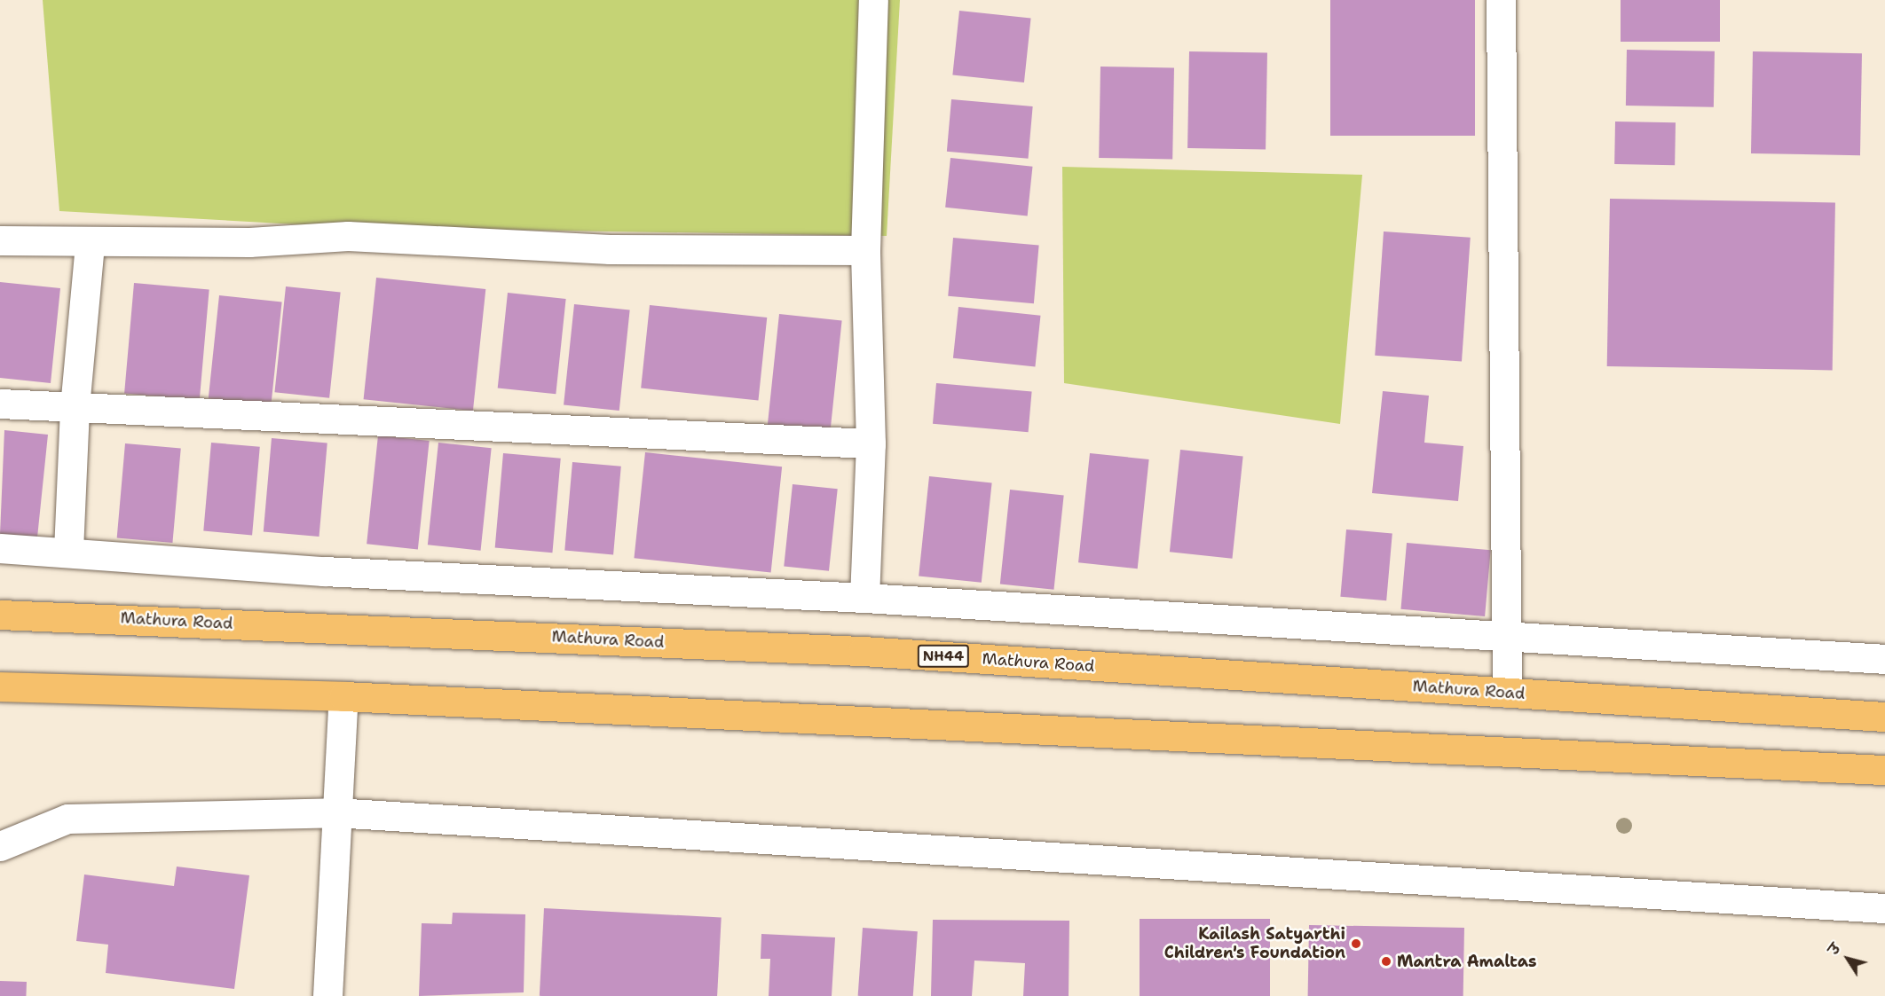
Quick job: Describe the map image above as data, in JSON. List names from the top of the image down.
{
  "streets": {
    "highway": ["Mathura Road", "NH44"]
  },
  "places": ["Kailash Satyarthi Children's Foundation", "Mantra Amaltas"],
  "north": "top left"
}
